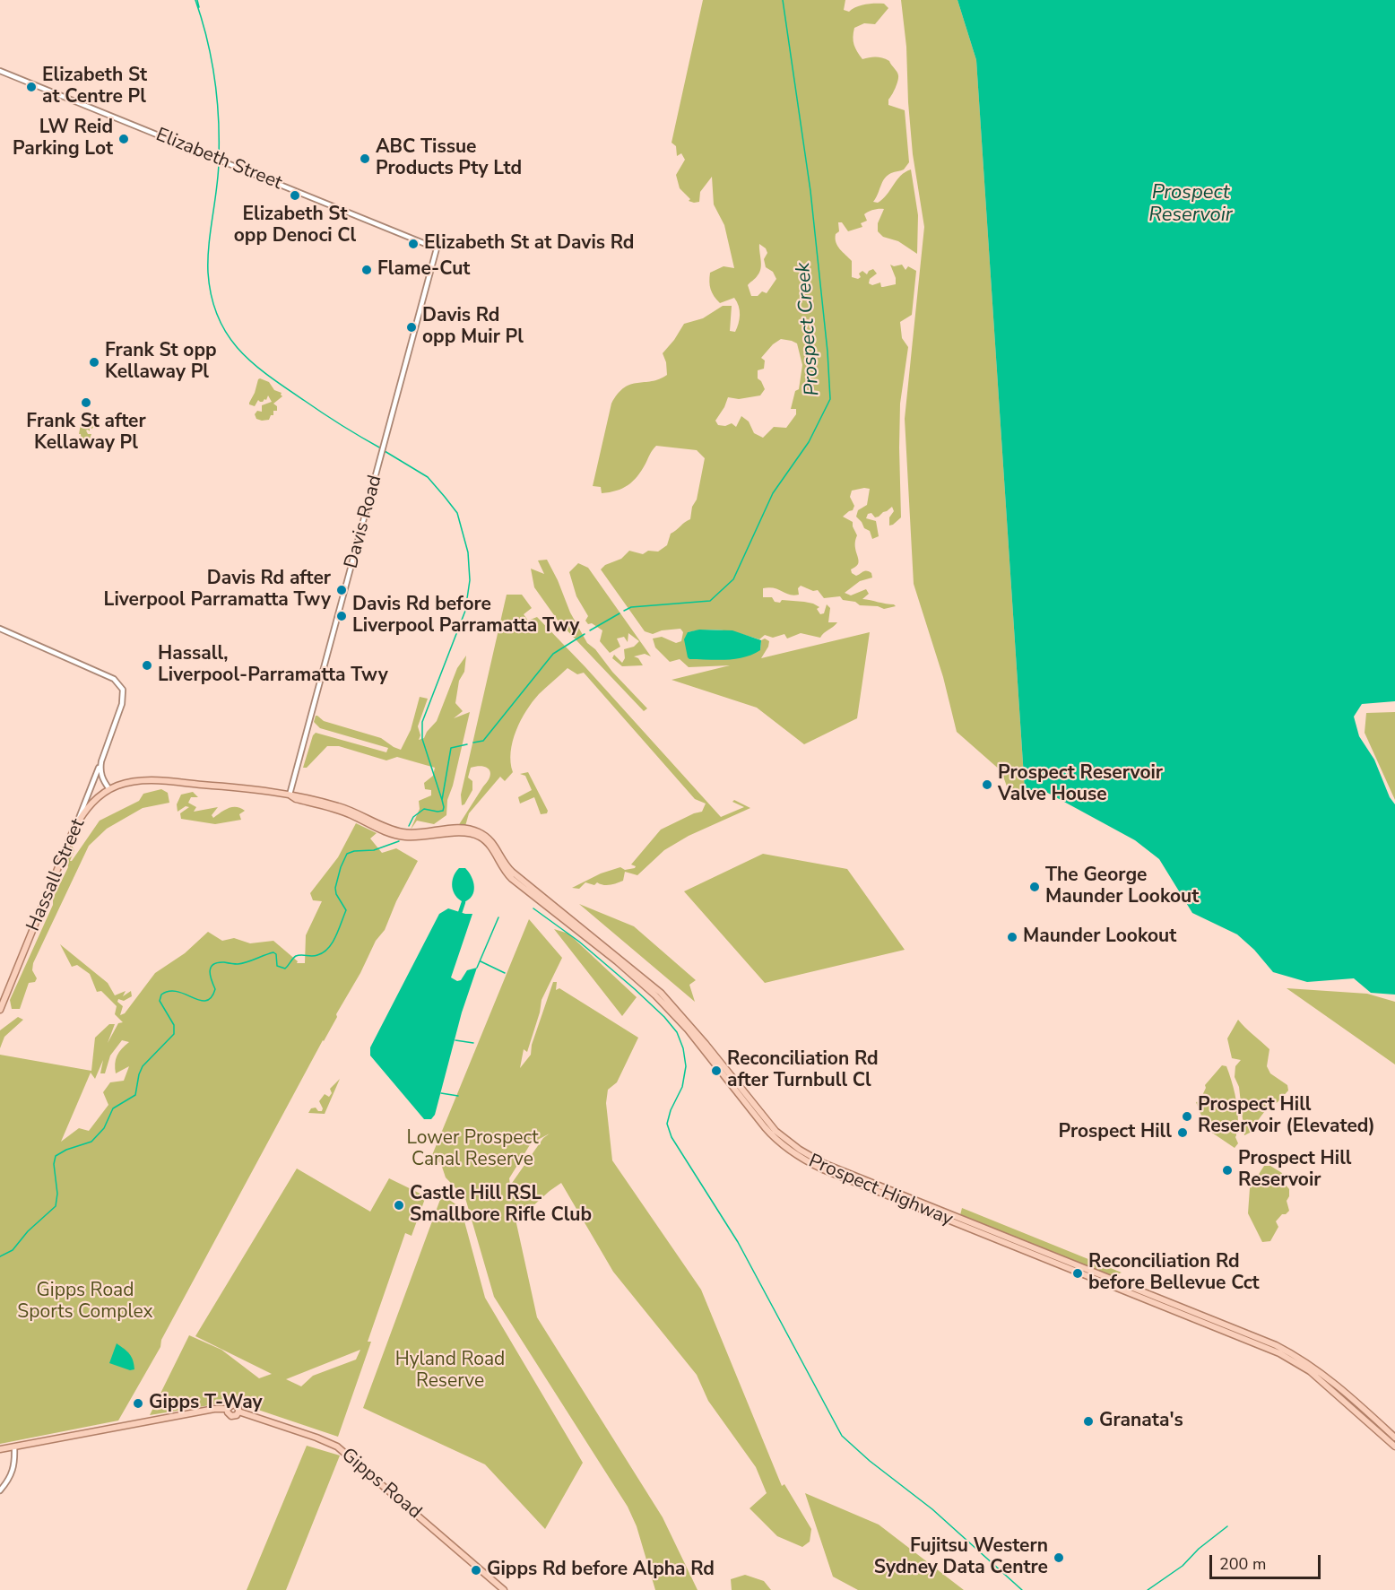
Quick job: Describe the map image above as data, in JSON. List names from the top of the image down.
{
  "streets": {
    "main road": ["Hassall Street", "Prospect Highway", "Gipps Road"],
    "street": ["Elizabeth Street", "Davis Road"]
  },
  "crossings": [
    ["Elizabeth Street", "Davis Road"]
  ],
  "water": ["Prospect Reservoir", "Prospect Creek"],
  "parks": ["Lower Prospect Canal Reserve", "Gipps Road Sports Complex", "Hyland Road Reserve"],
  "places": [
    "Elizabeth St at Centre Pl",
    "LW Reid Parking Lot",
    "ABC Tissue Products Pty Ltd",
    "Elizabeth St opp Denoci Cl",
    "Elizabeth St at Davis Rd",
    "Flame-Cut",
    "Davis Rd opp Muir Pl",
    "Frank St opp Kellaway Pl",
    "Frank St after Kellaway Pl",
    "Davis Rd after Liverpool Parramatta Twy",
    "Davis Rd before Liverpool Parramatta Twy",
    "Hassall, Liverpool-Parramatta Twy",
    "Prospect Reservoir Valve House",
    "The George Maunder Lookout",
    "Maunder Lookout",
    "Reconciliation Rd after Turnbull Cl",
    "Prospect Hill Reservoir (Elevated)",
    "Prospect Hill",
    "Prospect Hill Reservoir",
    "Castle Hill RSL Smallbore Rifle Club",
    "Reconciliation Rd before Bellevue Cct",
    "Gipps T-Way",
    "Granata's",
    "Fujitsu Western Sydney Data Centre",
    "Gipps Rd before Alpha Rd"
  ],
  "scale_bar": "200 m"
}
